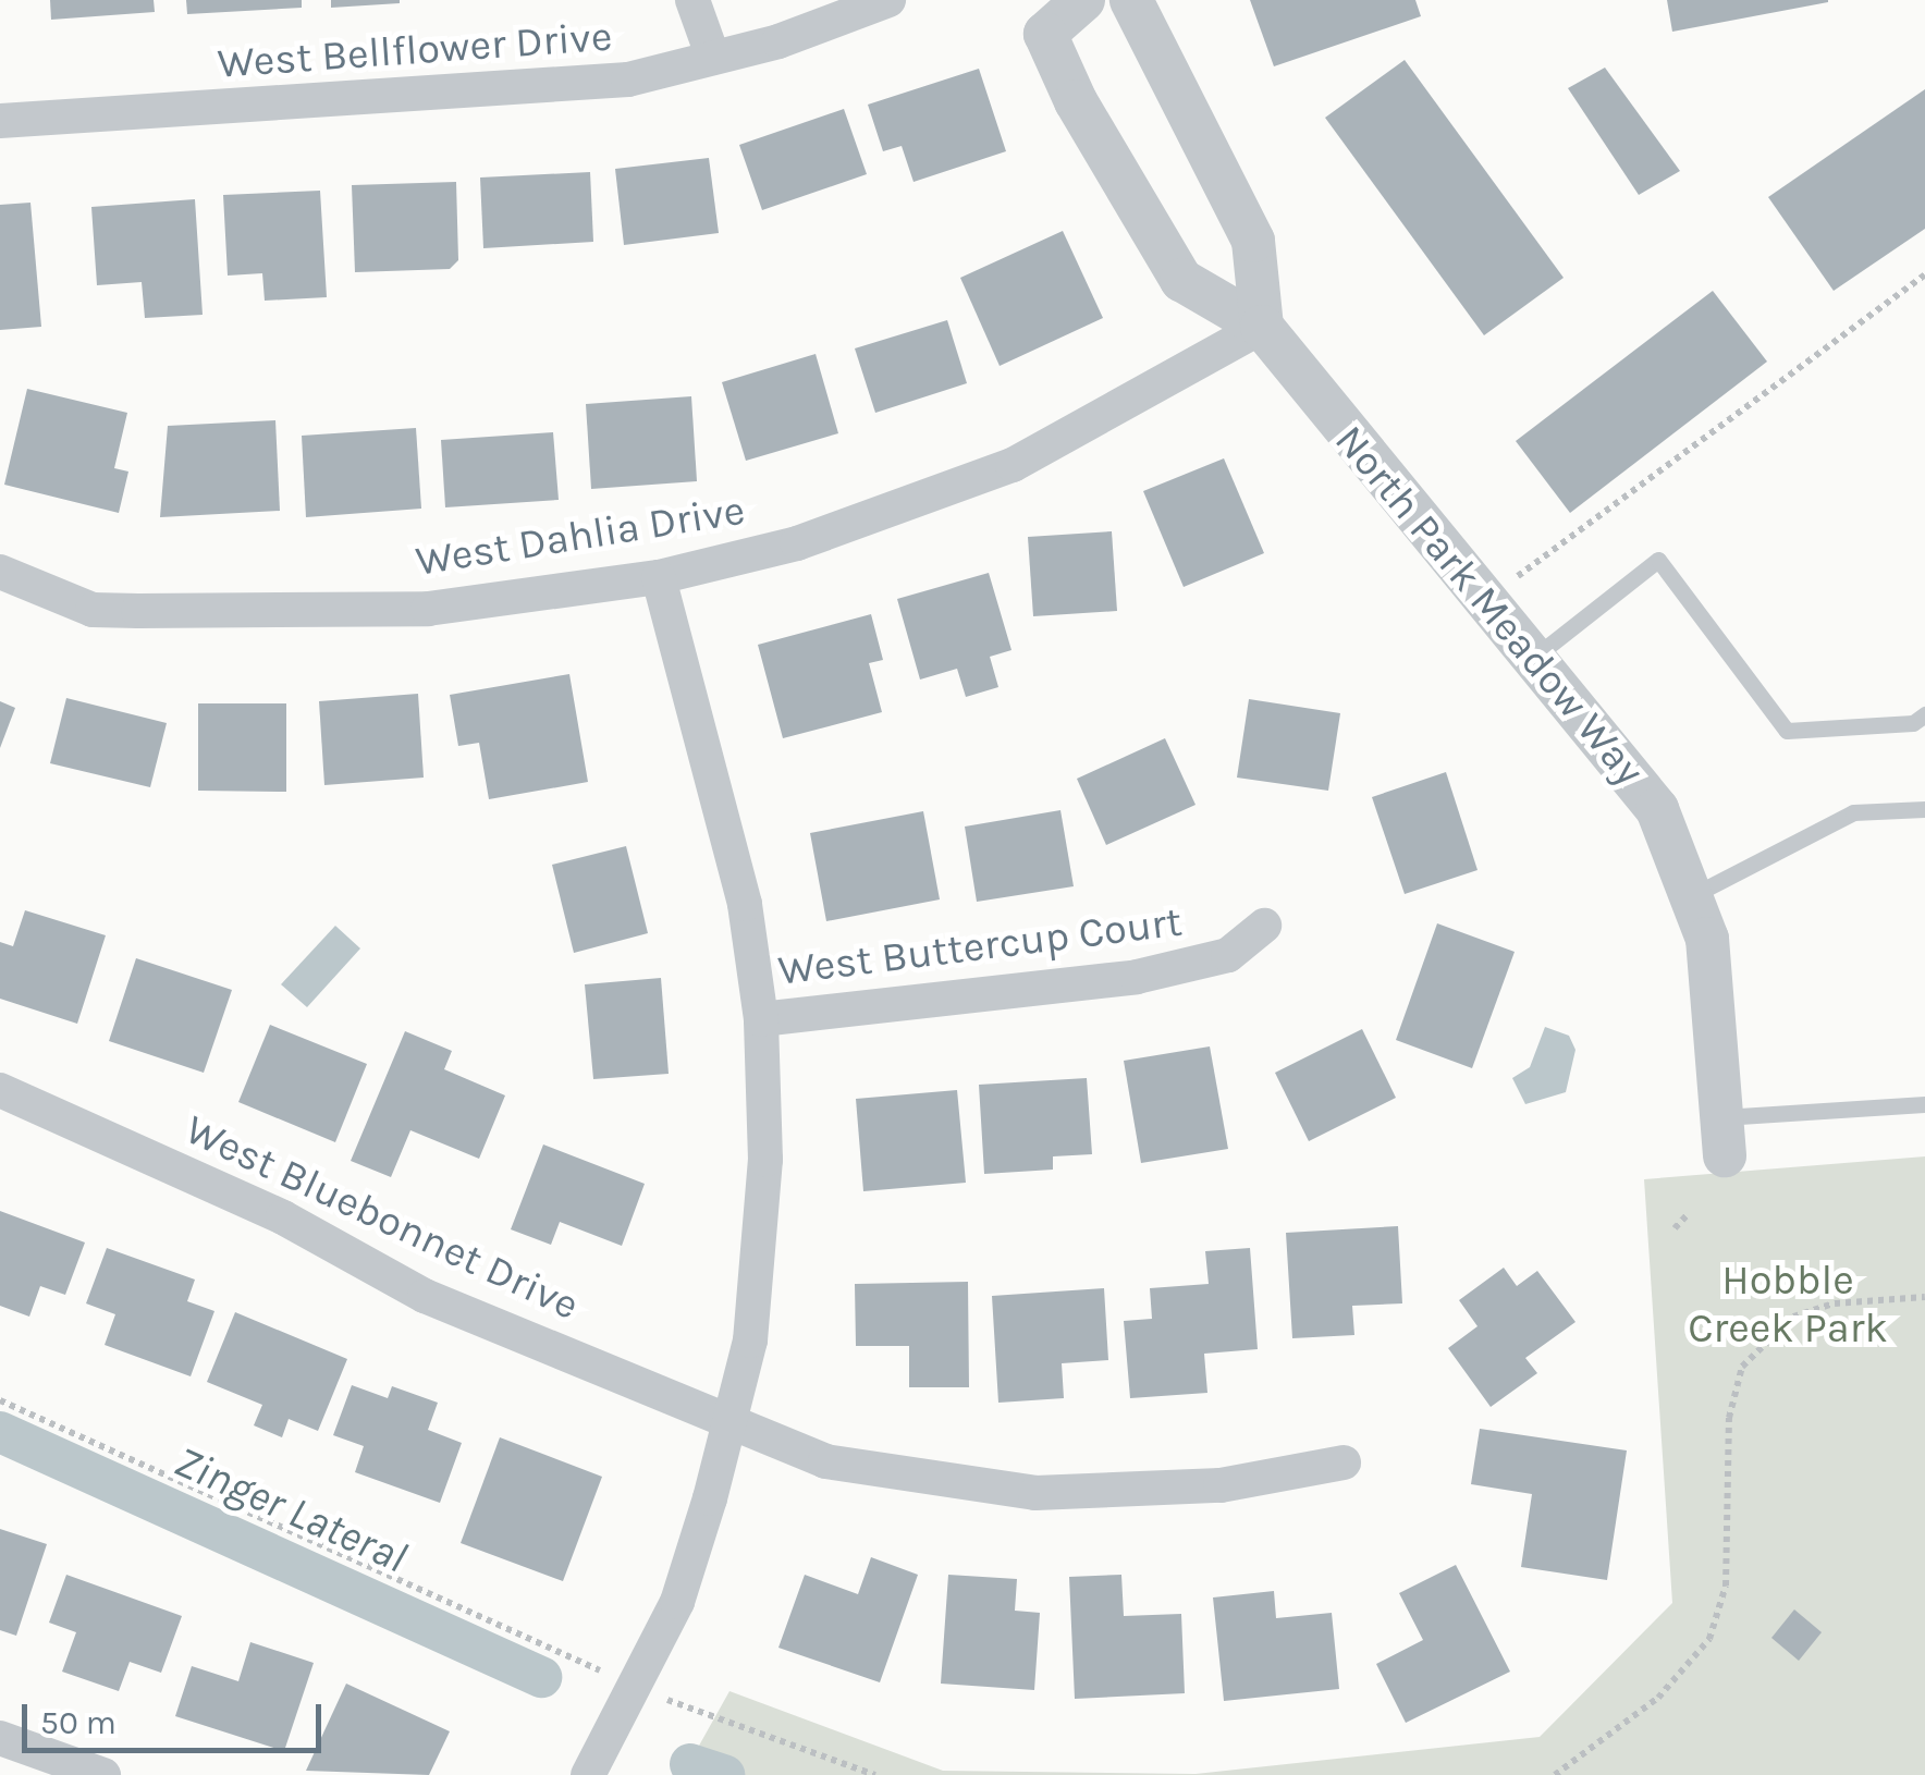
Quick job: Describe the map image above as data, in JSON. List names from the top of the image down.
{
  "streets": {
    "street": [
      "West Bellflower Drive",
      "West Dahlia Drive",
      "North Park Meadow Way",
      "West Buttercup Court",
      "West Bluebonnet Drive"
    ]
  },
  "crossings": [
    ["West Dahlia Drive", "North Park Meadow Way"]
  ],
  "water": ["Zinger Lateral"],
  "parks": ["Hobble Creek Park"],
  "scale_bar": "50 m"
}
